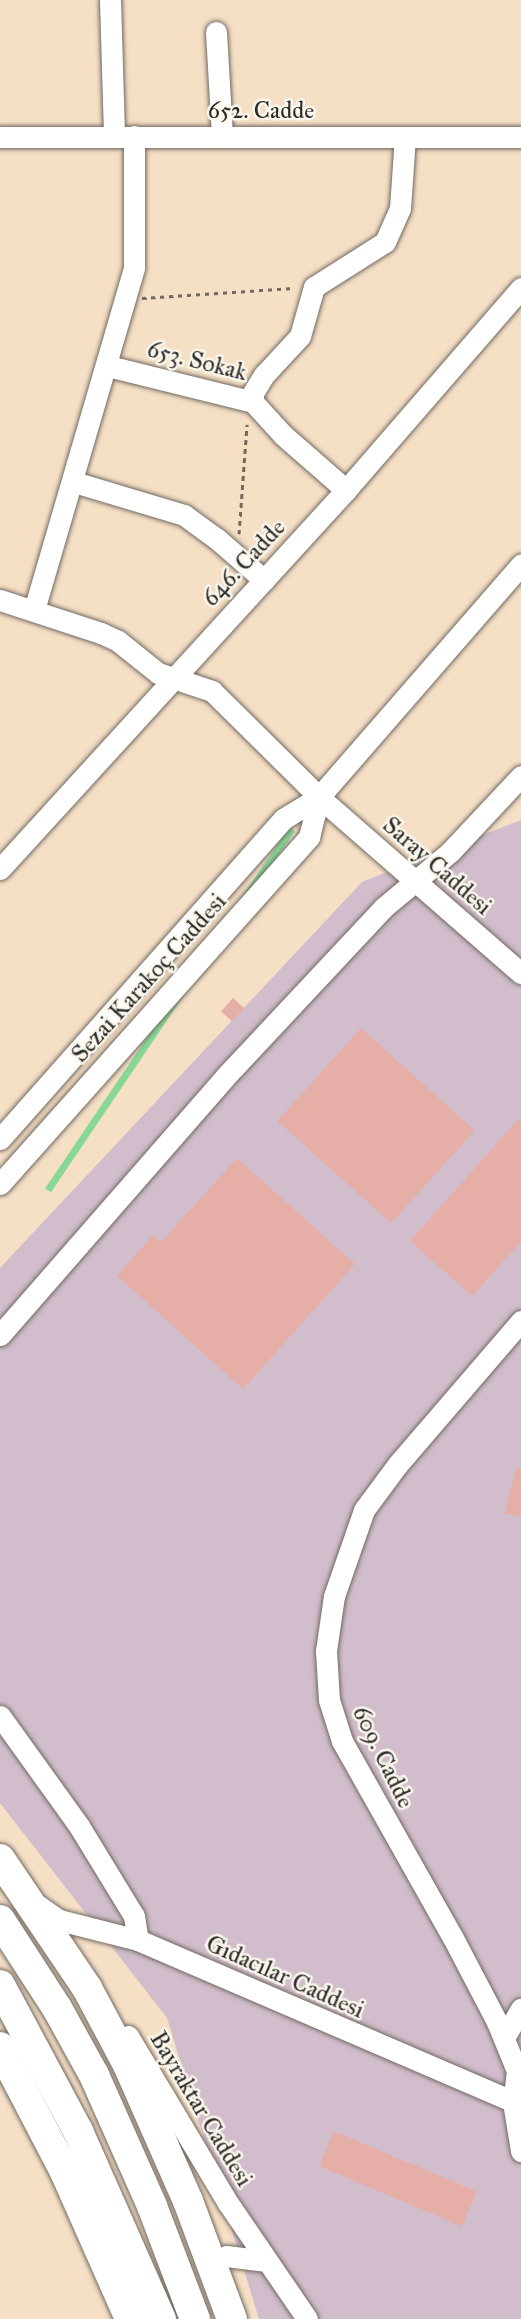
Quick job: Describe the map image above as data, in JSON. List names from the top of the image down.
{
  "streets": {
    "street": [
      "652. Cadde",
      "653. Sokak",
      "646. Cadde",
      "Saray Caddesi",
      "Sezai Karakoç Caddesi",
      "609. Cadde",
      "Gıdacılar Caddesi",
      "Bayraktar Caddesi"
    ]
  },
  "crossings": [
    ["653. Sokak", "646. Cadde"],
    ["646. Cadde", "Saray Caddesi"],
    ["Saray Caddesi", "Sezai Karakoç Caddesi"],
    ["609. Cadde", "Gıdacılar Caddesi"],
    ["Gıdacılar Caddesi", "Bayraktar Caddesi"]
  ]
}
